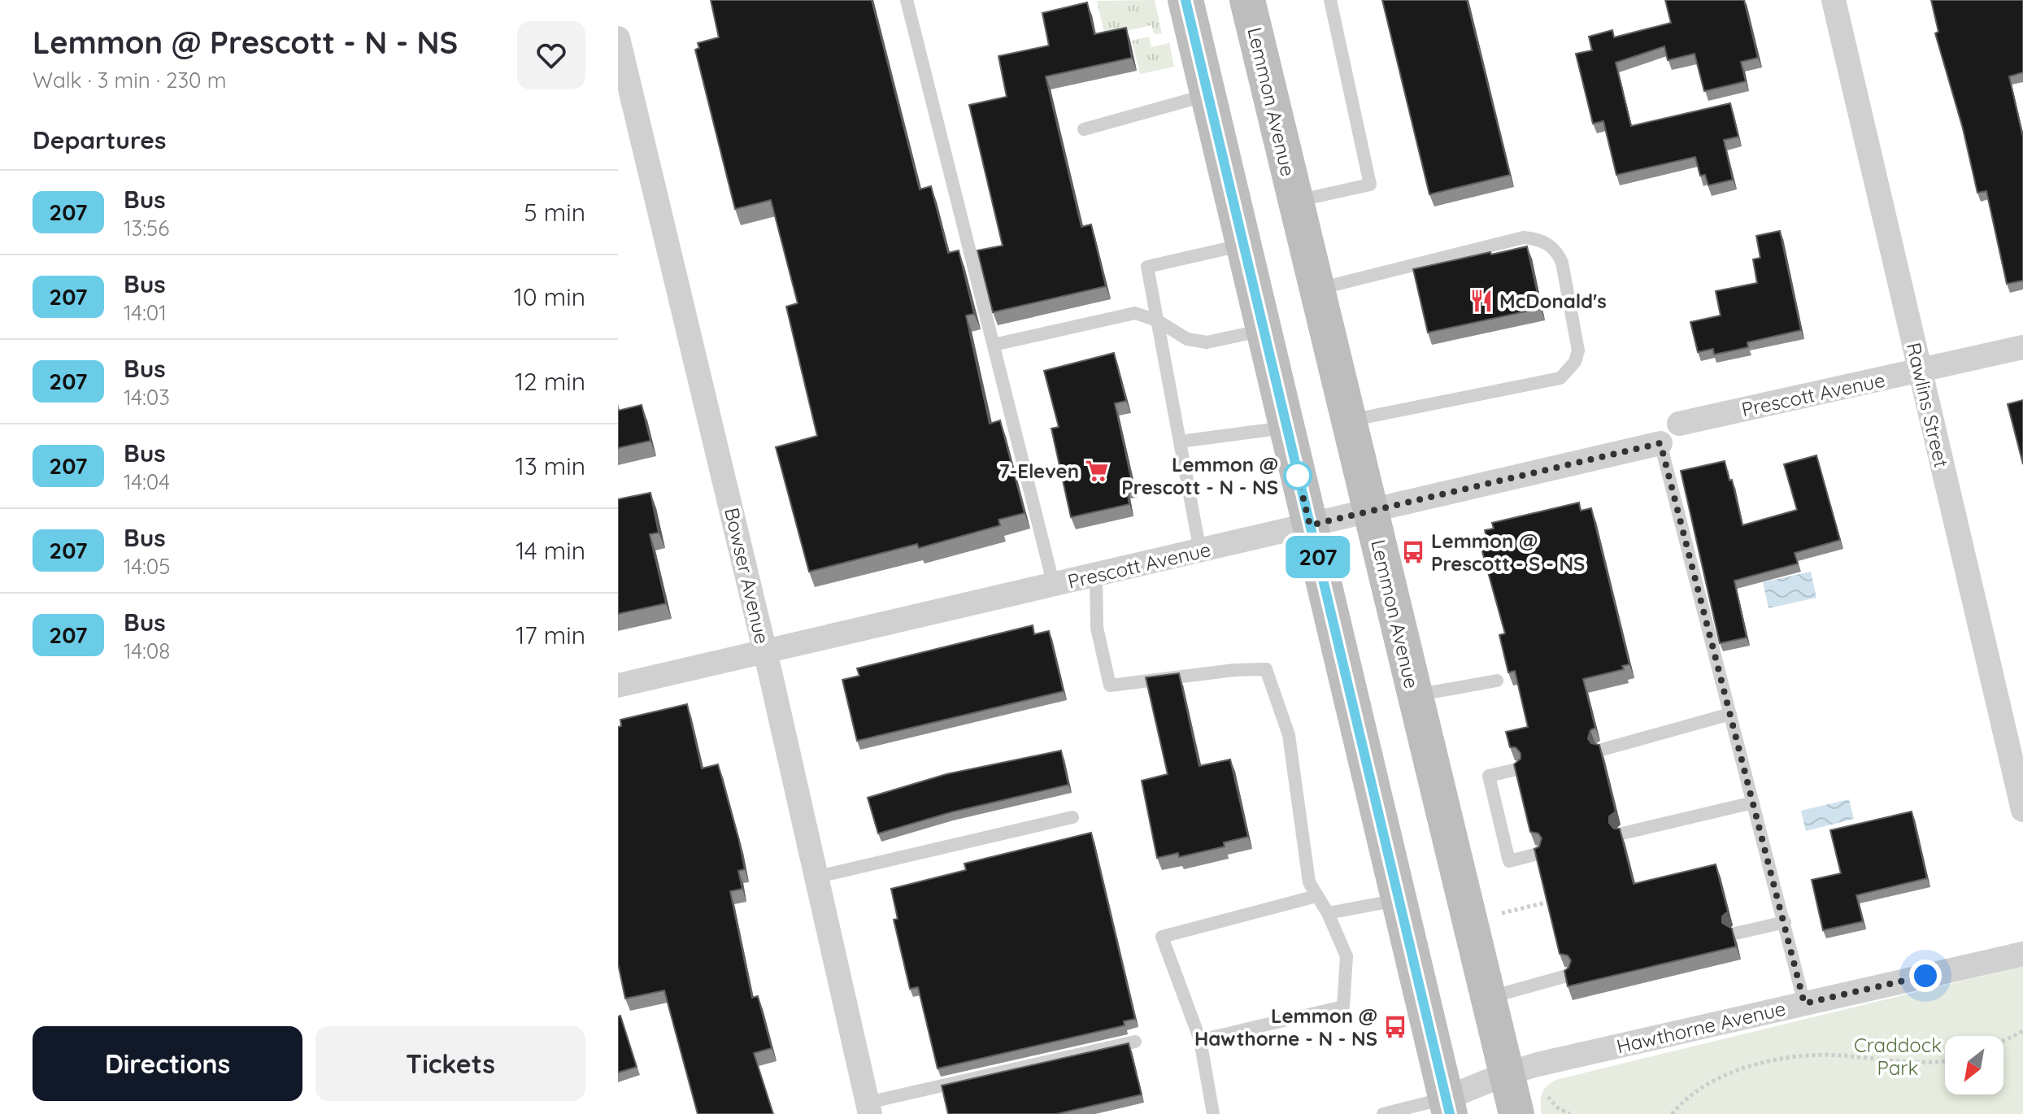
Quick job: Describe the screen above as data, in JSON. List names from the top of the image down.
{
  "streets": {
    "main road": ["Lemmon Avenue"],
    "street": [
      "Prescott Avenue",
      "Rawlins Street",
      "Bowser Avenue",
      "Hawthorne Avenue"
    ]
  },
  "crossings": [
    ["Lemmon Avenue", "Prescott Avenue"],
    ["Lemmon Avenue", "Hawthorne Avenue"],
    ["Prescott Avenue", "Rawlins Street"],
    ["Prescott Avenue", "Bowser Avenue"]
  ],
  "parks": ["Craddock Park"],
  "places": {
    "restaurant": ["McDonald's"],
    "supermarket": ["7-Eleven"],
    "other": ["Lemmon @ Prescott - N - NS"],
    "bus stop": ["Lemmon @ Prescott - S - NS", "Lemmon @ Hawthorne - N - NS"]
  },
  "lines": ["bus line 207"],
  "north": "bottom left",
  "page": {
    "heading": [
      ["Lemmon @ Prescott - N - NS", "Walk · 3 min · 230 m"],
      "Departures"
    ],
    "on_map": "207",
    "list": [
      {
        "mark": "207",
        "name": "Bus",
        "note": "13:56",
        "value": "5 min"
      },
      {
        "mark": "207",
        "name": "Bus",
        "note": "14:01",
        "value": "10 min"
      },
      {
        "mark": "207",
        "name": "Bus",
        "note": "14:03",
        "value": "12 min"
      },
      {
        "mark": "207",
        "name": "Bus",
        "note": "14:04",
        "value": "13 min"
      },
      {
        "mark": "207",
        "name": "Bus",
        "note": "14:05",
        "value": "14 min"
      },
      {
        "mark": "207",
        "name": "Bus",
        "note": "14:08",
        "value": "17 min"
      }
    ],
    "buttons": ["Directions", "Tickets"]
  }
}
